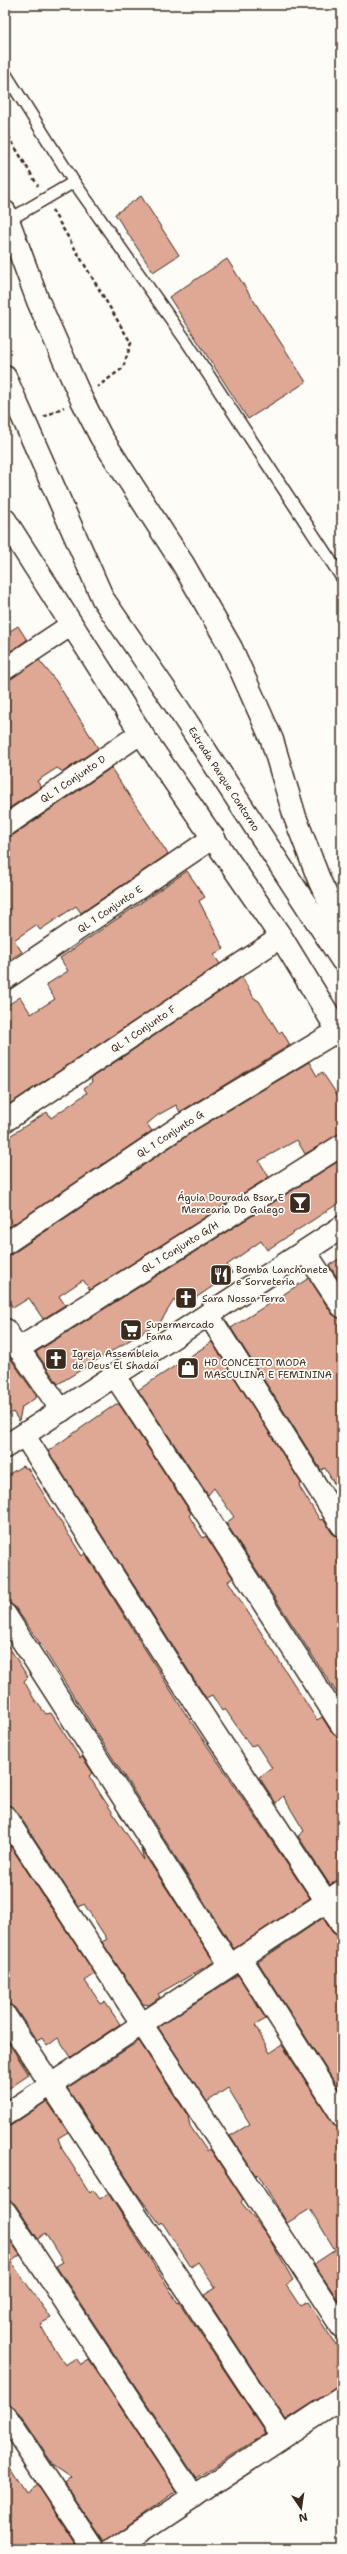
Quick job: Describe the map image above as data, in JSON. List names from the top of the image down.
{
  "streets": {
    "main road": ["Estrada Parque Contorno"],
    "street": [
      "QL 1 Conjunto D",
      "QL 1 Conjunto E",
      "QL 1 Conjunto F",
      "QL 1 Conjunto G",
      "QL 1 Conjunto G/H"
    ]
  },
  "places": {
    "bar": ["Águia Dourada Bsar E Mercearia Do Galego"],
    "restaurant": ["Bomba Lanchonete e Sorveteria"],
    "church": ["Sara Nossa Terra", "Igreja Assembleia de Deus El Shadai"],
    "supermarket": ["Supermercado Fama"],
    "shop": ["HD CONCEITO MODA MASCULINA E FEMININA"]
  },
  "north": "bottom"
}
